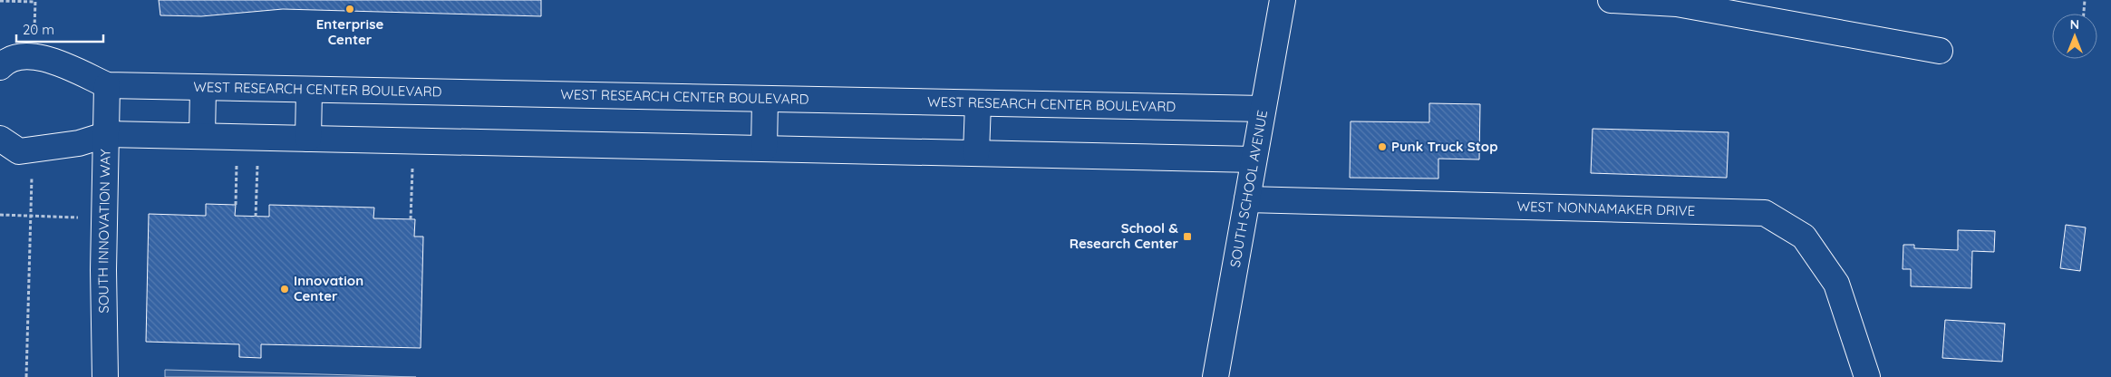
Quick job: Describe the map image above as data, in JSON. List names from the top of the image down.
{
  "streets": {
    "street": [
      "WEST RESEARCH CENTER BOULEVARD",
      "SOUTH SCHOOL AVENUE",
      "WEST NONNAMAKER DRIVE",
      "SOUTH INNOVATION WAY"
    ]
  },
  "crossings": [
    ["WEST RESEARCH CENTER BOULEVARD", "SOUTH SCHOOL AVENUE"],
    ["WEST RESEARCH CENTER BOULEVARD", "SOUTH INNOVATION WAY"],
    ["SOUTH SCHOOL AVENUE", "WEST NONNAMAKER DRIVE"]
  ],
  "places": {
    "other": ["Enterprise Center", "Punk Truck Stop", "Innovation Center"],
    "transit": ["School & Research Center"]
  },
  "scale_bar": "20 m",
  "north": "top"
}
